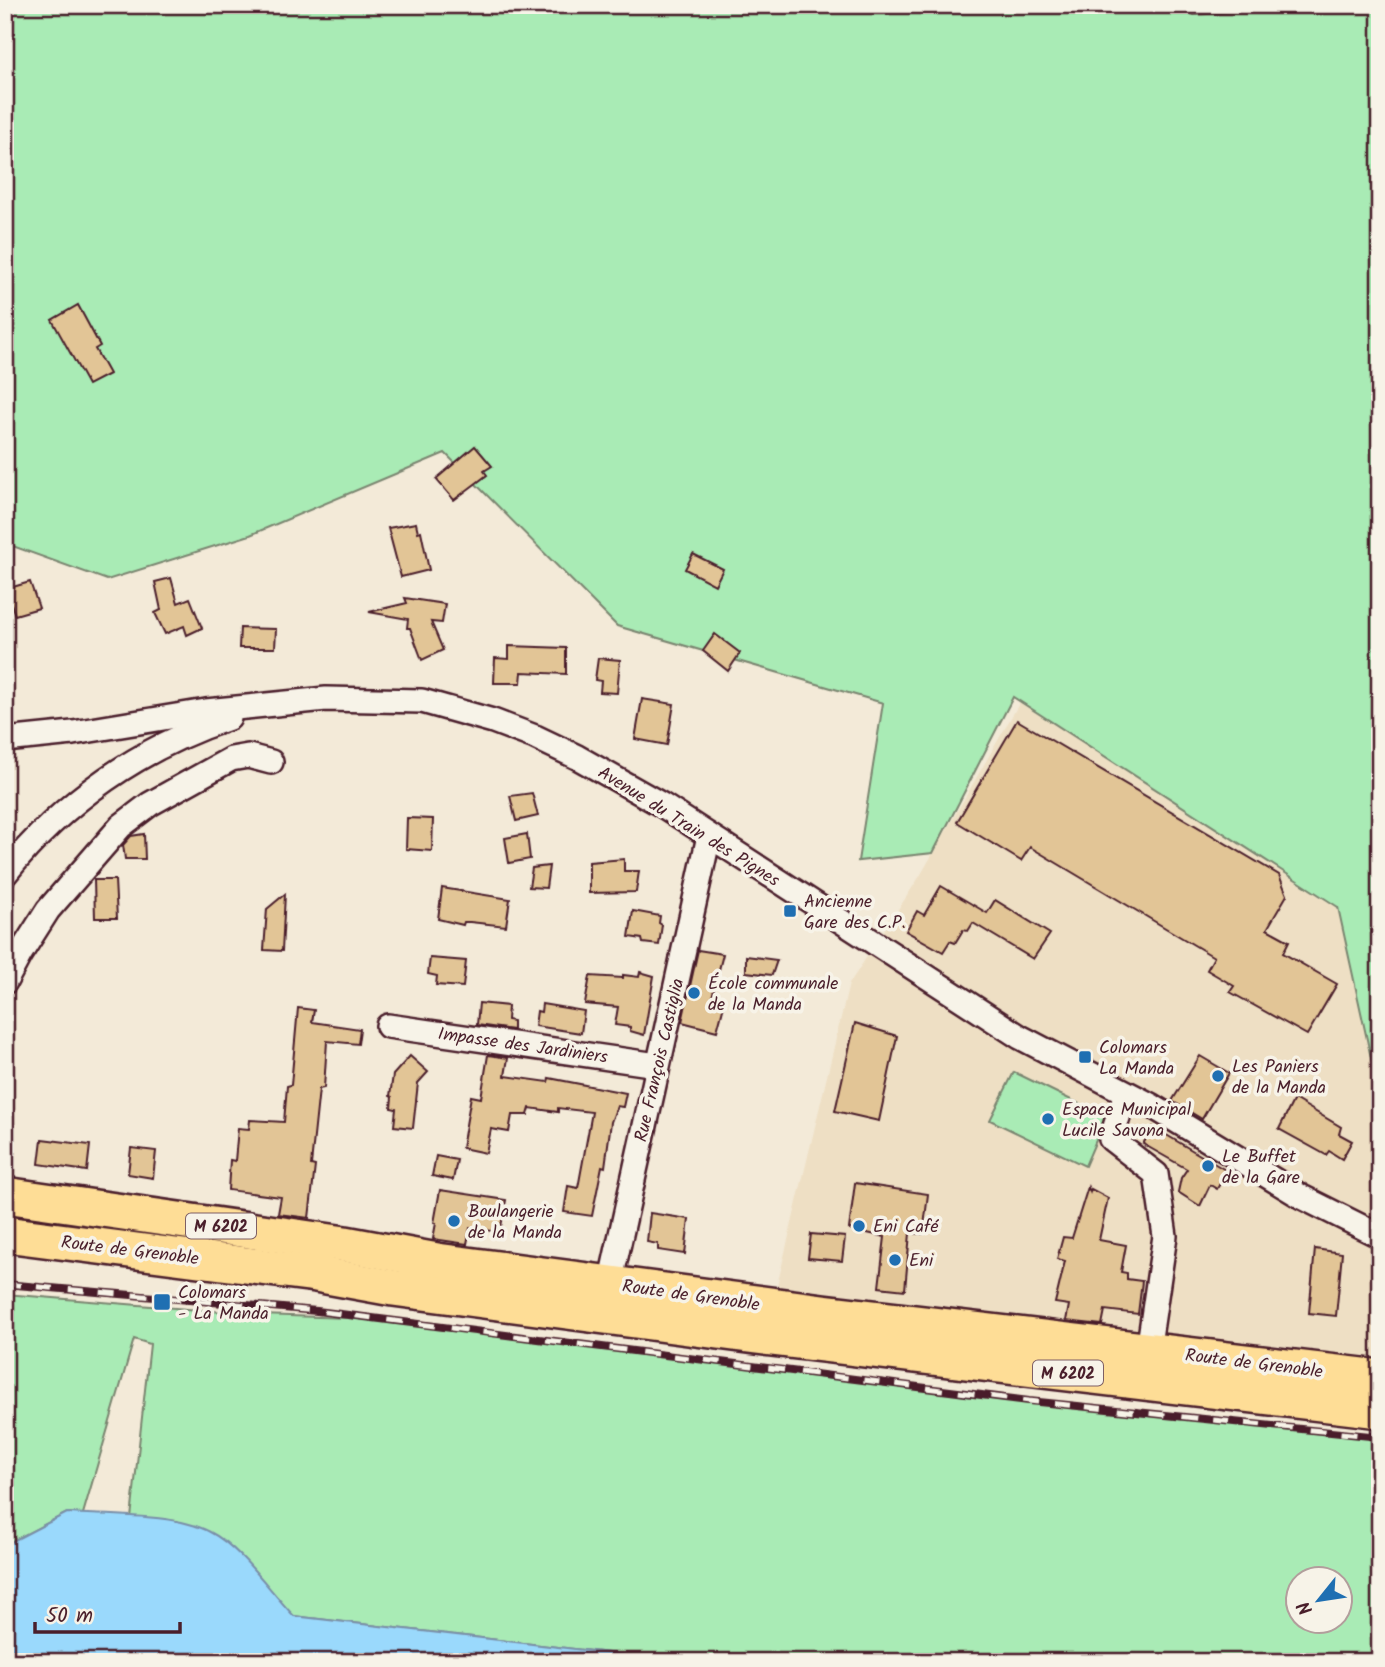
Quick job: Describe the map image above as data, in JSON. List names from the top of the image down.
{
  "streets": {
    "main road": ["M 6202", "Route de Grenoble"],
    "street": ["Avenue du Train des Pignes", "Impasse des Jardiniers", "Rue François Castiglia"]
  },
  "crossings": [
    ["Avenue du Train des Pignes", "Rue François Castiglia"],
    ["Impasse des Jardiniers", "Rue François Castiglia"],
    ["Rue François Castiglia", "Route de Grenoble"],
    ["M 6202", "Route de Grenoble"]
  ],
  "places": {
    "transit": ["Ancienne Gare des C.P.", "Colomars La Manda", "Colomars - La Manda"],
    "other": [
      "École communale de la Manda",
      "Les Paniers de la Manda",
      "Espace Municipal Lucile Savona",
      "Le Buffet de la Gare",
      "Boulangerie de la Manda",
      "Eni Café",
      "Eni"
    ]
  },
  "scale_bar": "50 m",
  "north": "bottom left"
}
